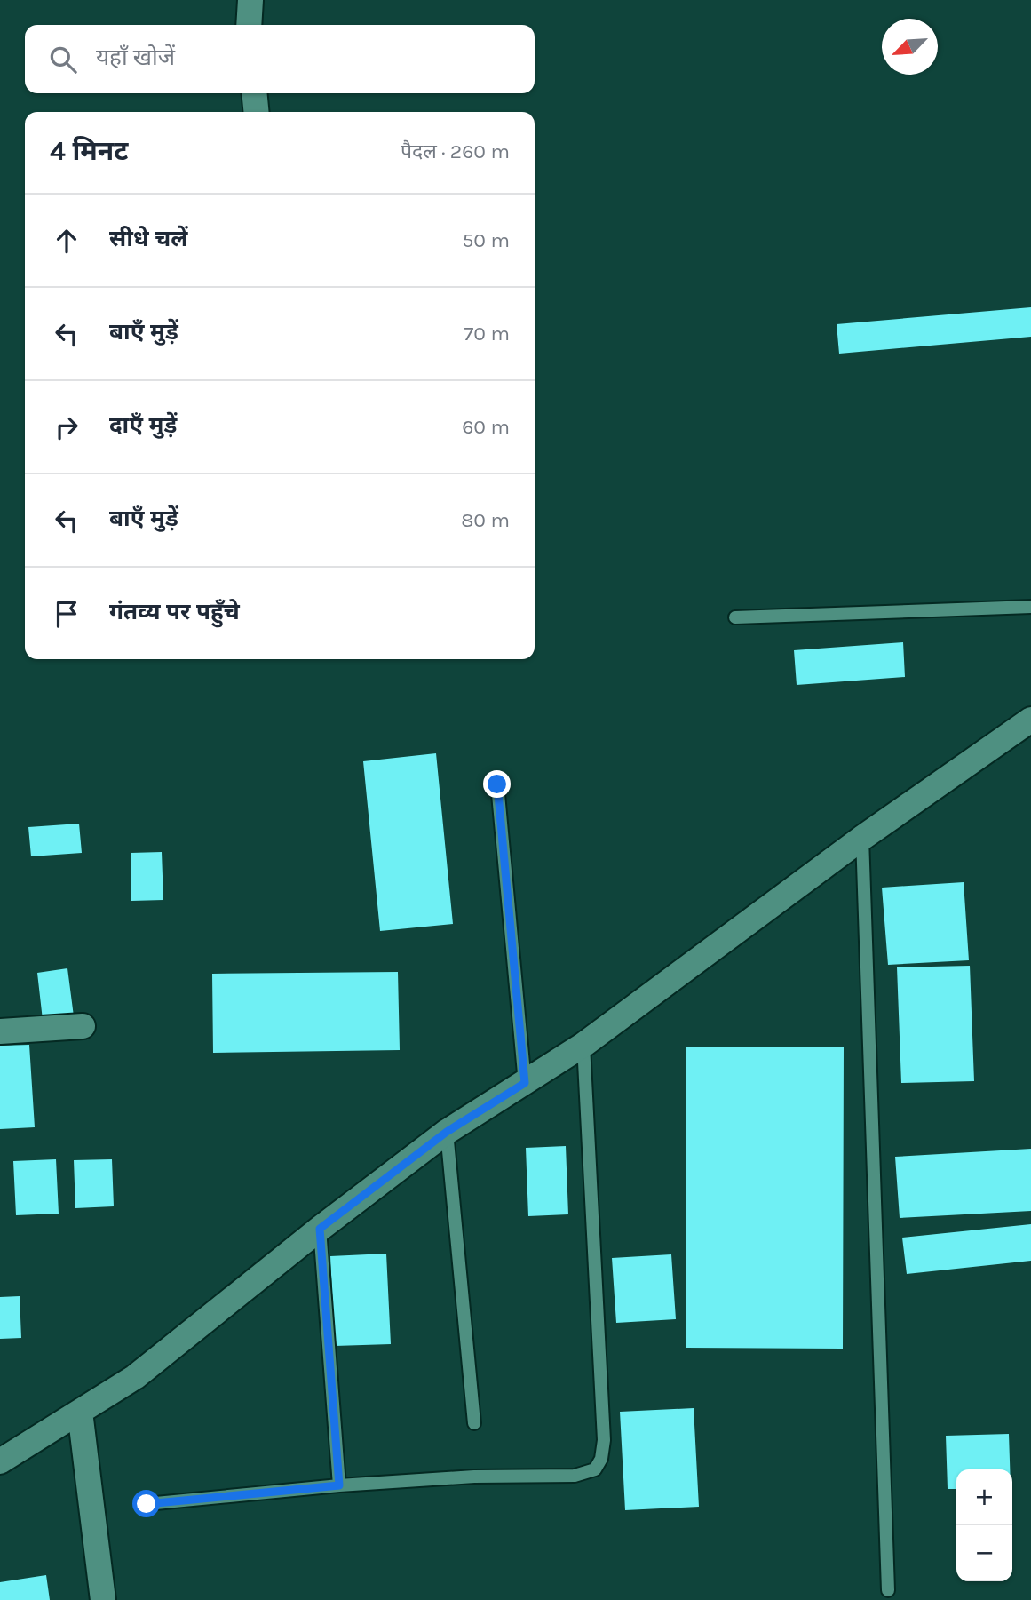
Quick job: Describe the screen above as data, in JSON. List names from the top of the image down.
{
  "north": "bottom left",
  "page": {
    "search": "यहाँ खोजें",
    "heading": ["4 मिनट", "पैदल · 260 m"],
    "list": [
      ["सीधे चलें", "50 m"],
      ["बाएँ मुड़ें", "70 m"],
      ["दाएँ मुड़ें", "60 m"],
      ["बाएँ मुड़ें", "80 m"],
      "गंतव्य पर पहुँचे"
    ],
    "map_buttons": ["+", "−"]
  }
}
